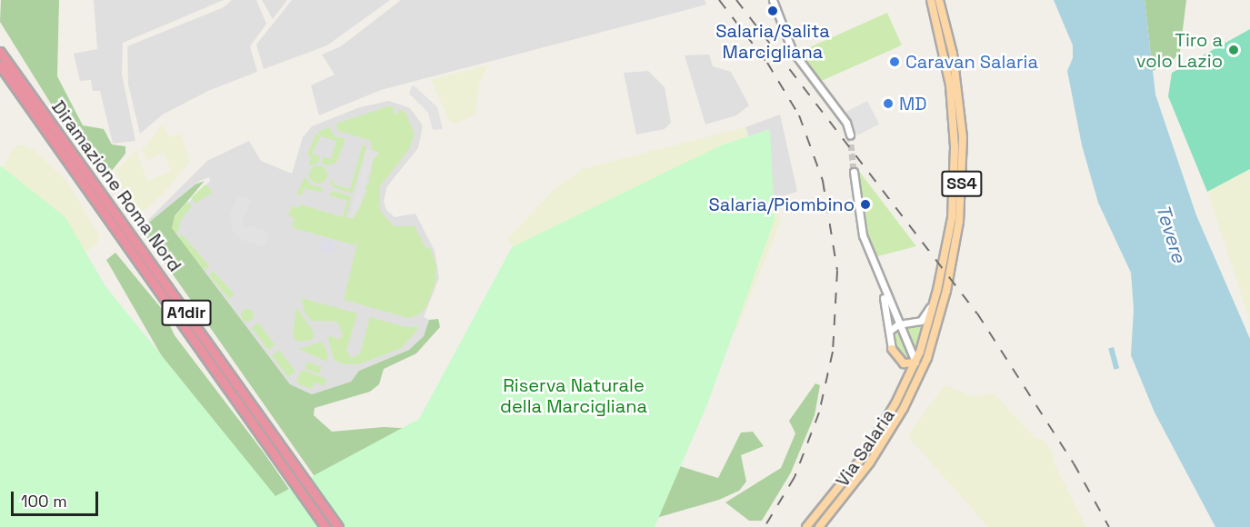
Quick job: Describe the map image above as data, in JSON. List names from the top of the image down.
{
  "streets": {
    "highway": ["Diramazione Roma Nord", "A1dir"],
    "main road": ["SS4", "Via Salaria"]
  },
  "crossings": [
    ["SS4", "Via Salaria"]
  ],
  "water": ["Tevere"],
  "parks": ["Riserva Naturale della Marcigliana"],
  "places": [
    "Salaria/Salita Marcigliana",
    "Tiro a volo Lazio",
    "Caravan Salaria",
    "MD",
    "Salaria/Piombino"
  ],
  "scale_bar": "100 m"
}
